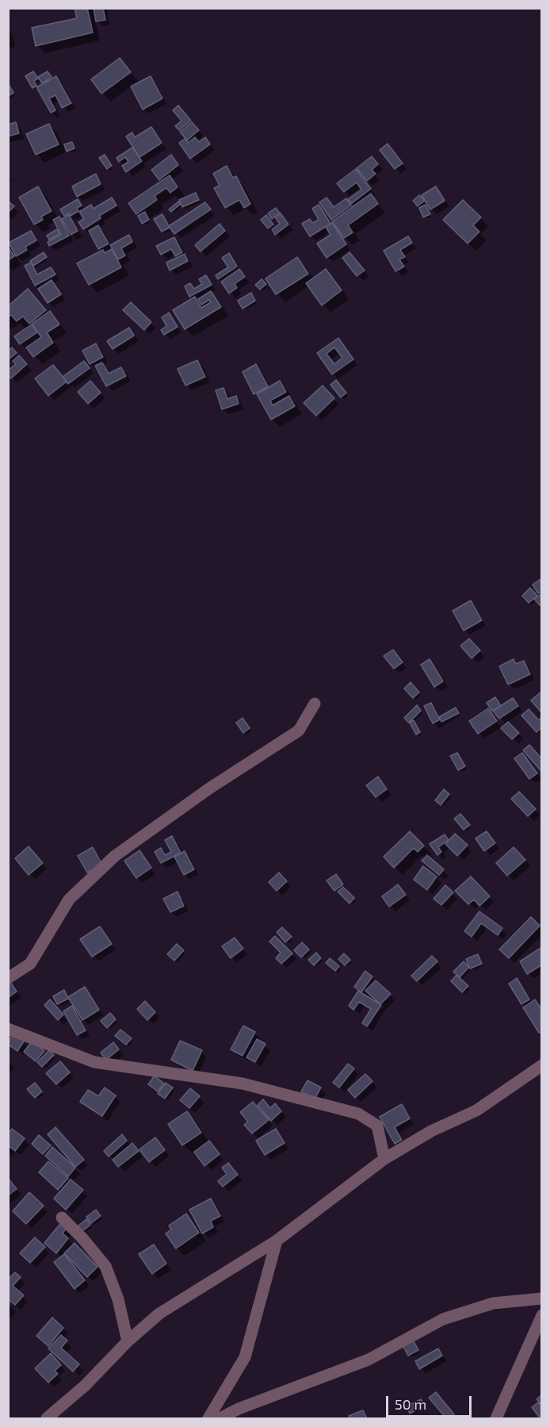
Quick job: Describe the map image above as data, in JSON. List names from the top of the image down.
{
  "scale_bar": "50 m"
}
